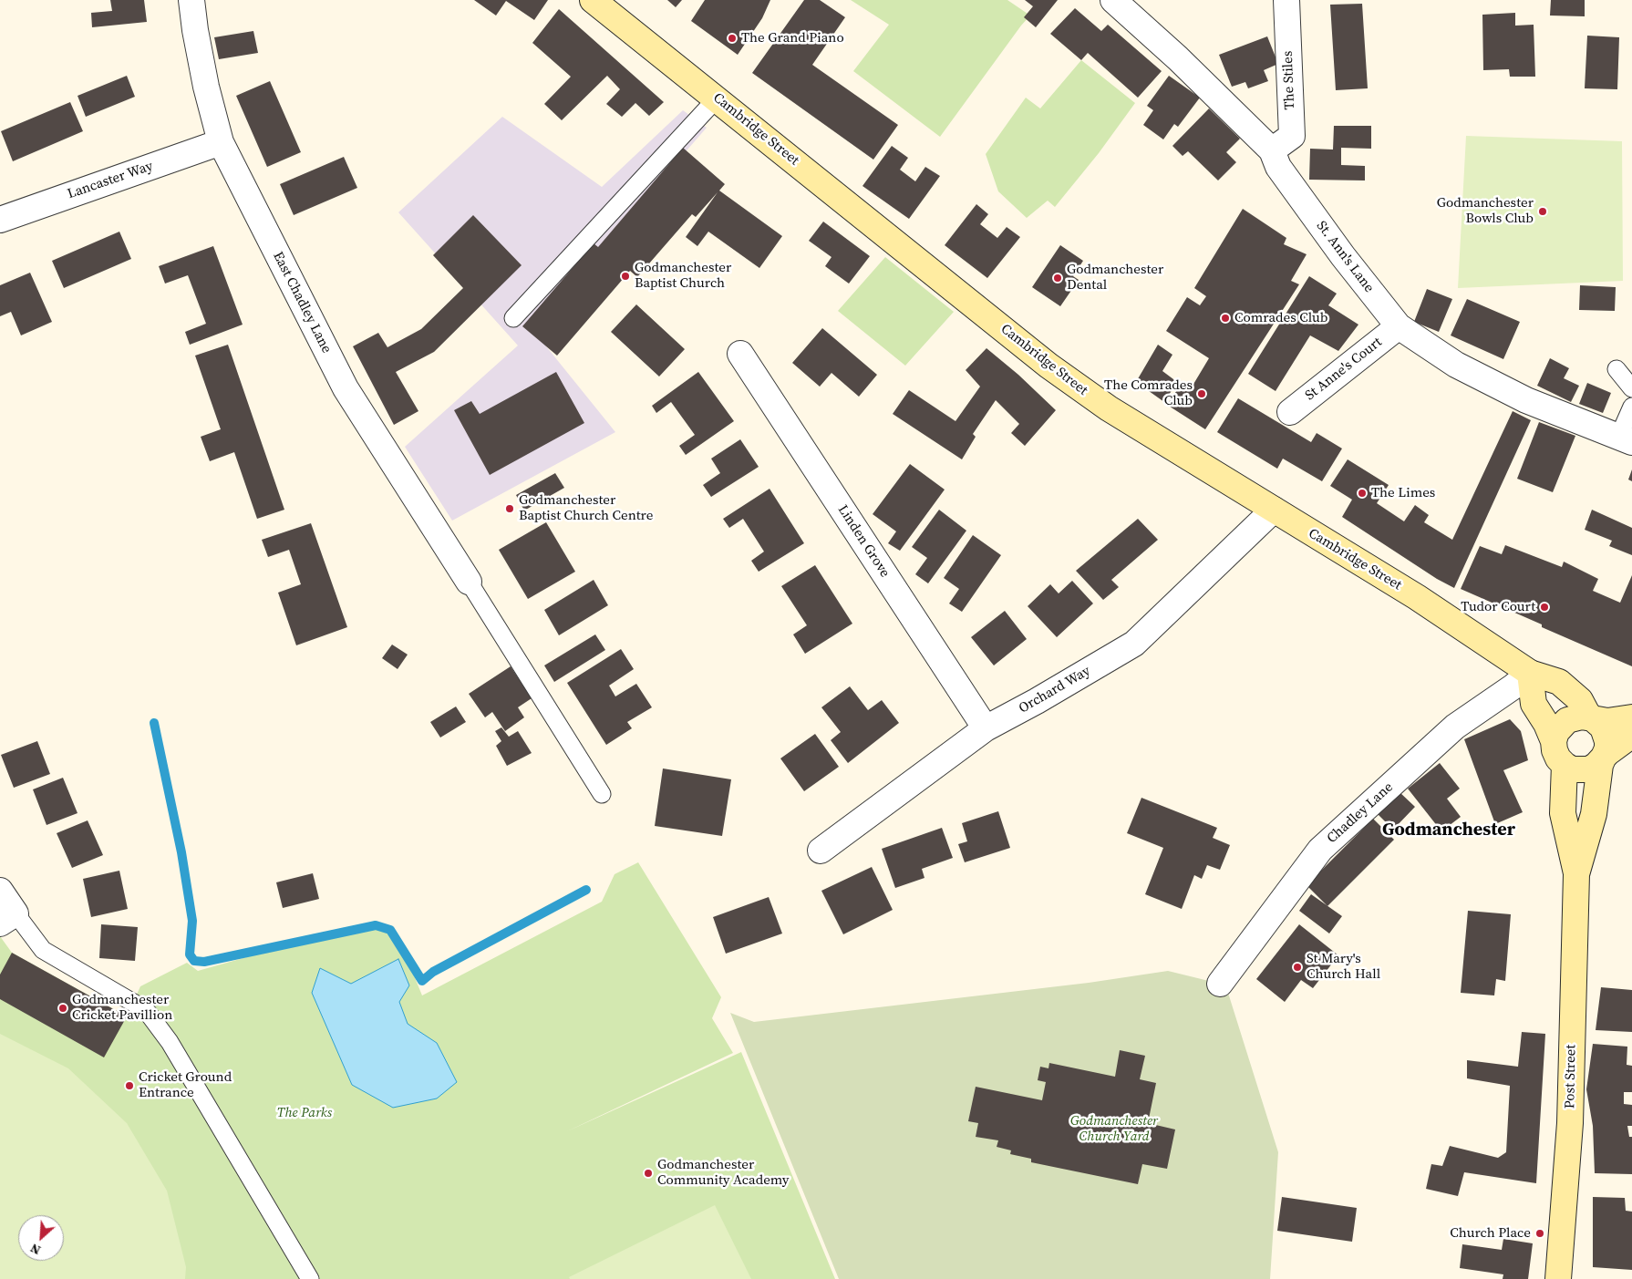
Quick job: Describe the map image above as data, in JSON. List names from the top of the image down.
{
  "streets": {
    "main road": ["Cambridge Street", "Post Street"],
    "street": [
      "The Stiles",
      "Lancaster Way",
      "St. Ann's Lane",
      "East Chadley Lane",
      "St Anne's Court",
      "Linden Grove",
      "Orchard Way",
      "Chadley Lane"
    ]
  },
  "crossings": [
    ["The Stiles", "St. Ann's Lane"],
    ["Cambridge Street", "Orchard Way"],
    ["Cambridge Street", "Chadley Lane"],
    ["Cambridge Street", "Post Street"],
    ["Lancaster Way", "East Chadley Lane"],
    ["St. Ann's Lane", "St Anne's Court"],
    ["Linden Grove", "Orchard Way"]
  ],
  "districts": ["Godmanchester"],
  "parks": ["The Parks", "Godmanchester Church Yard"],
  "places": [
    "The Grand Piano",
    "Godmanchester Bowls Club",
    "Godmanchester Baptist Church",
    "Godmanchester Dental",
    "Comrades Club",
    "The Comrades Club",
    "The Limes",
    "Godmanchester Baptist Church Centre",
    "Tudor Court",
    "St Mary's Church Hall",
    "Godmanchester Cricket Pavillion",
    "Cricket Ground Entrance",
    "Godmanchester Community Academy",
    "Church Place"
  ],
  "north": "bottom left"
}
